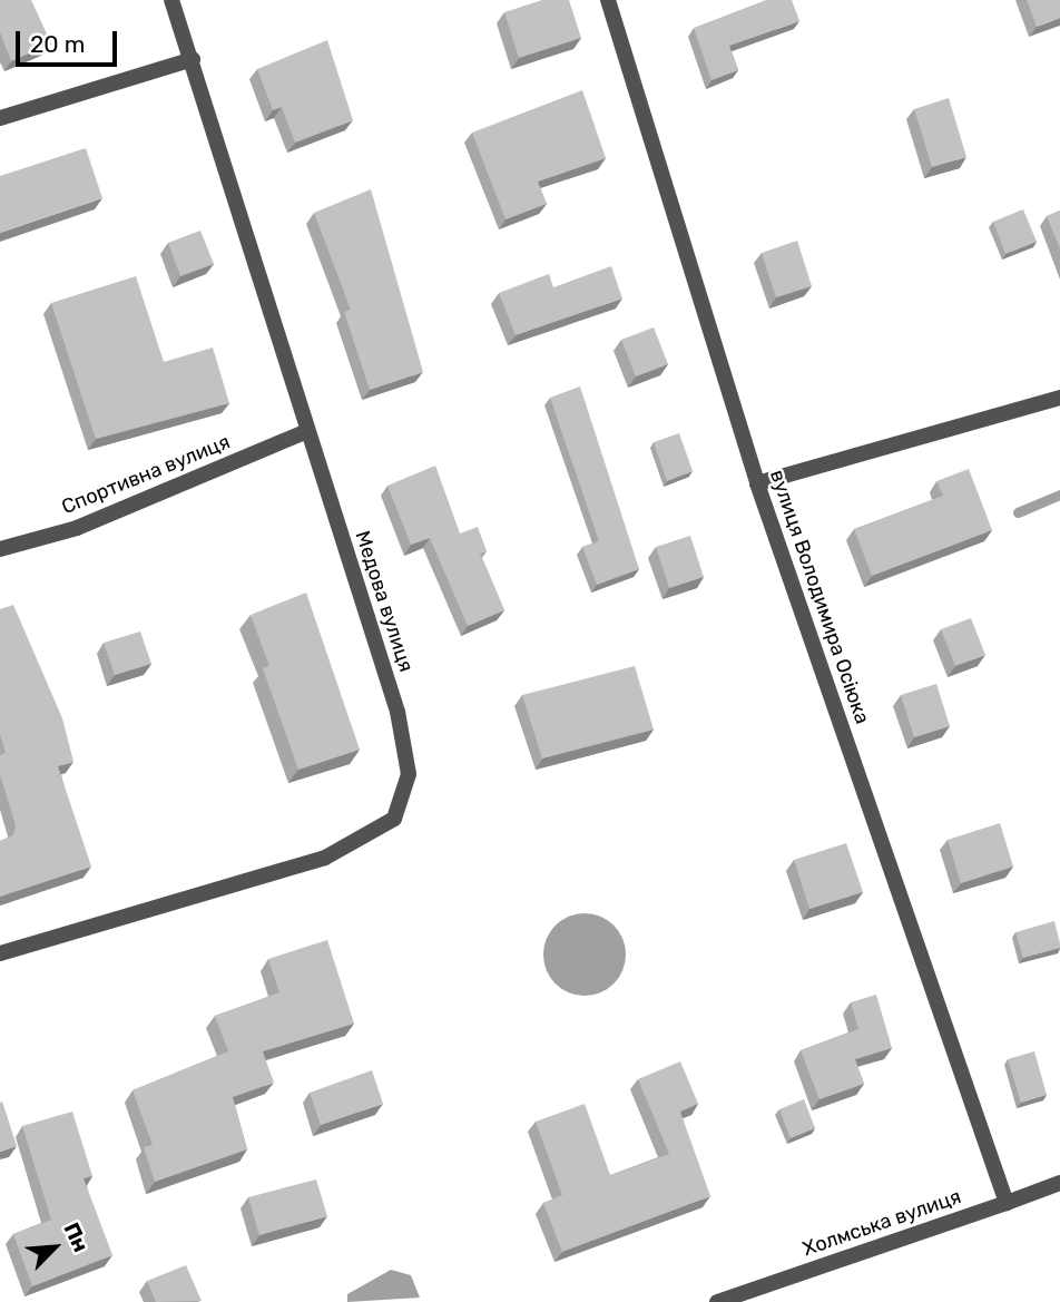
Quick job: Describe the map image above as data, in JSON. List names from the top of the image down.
{
  "streets": {
    "street": [
      "Спортивна вулиця",
      "вулиця Володимира Осіюка",
      "Медова вулиця",
      "Холмська вулиця"
    ]
  },
  "crossings": [
    ["Спортивна вулиця", "Медова вулиця"],
    ["вулиця Володимира Осіюка", "Холмська вулиця"]
  ],
  "scale_bar": "20 m",
  "north": "top right"
}
